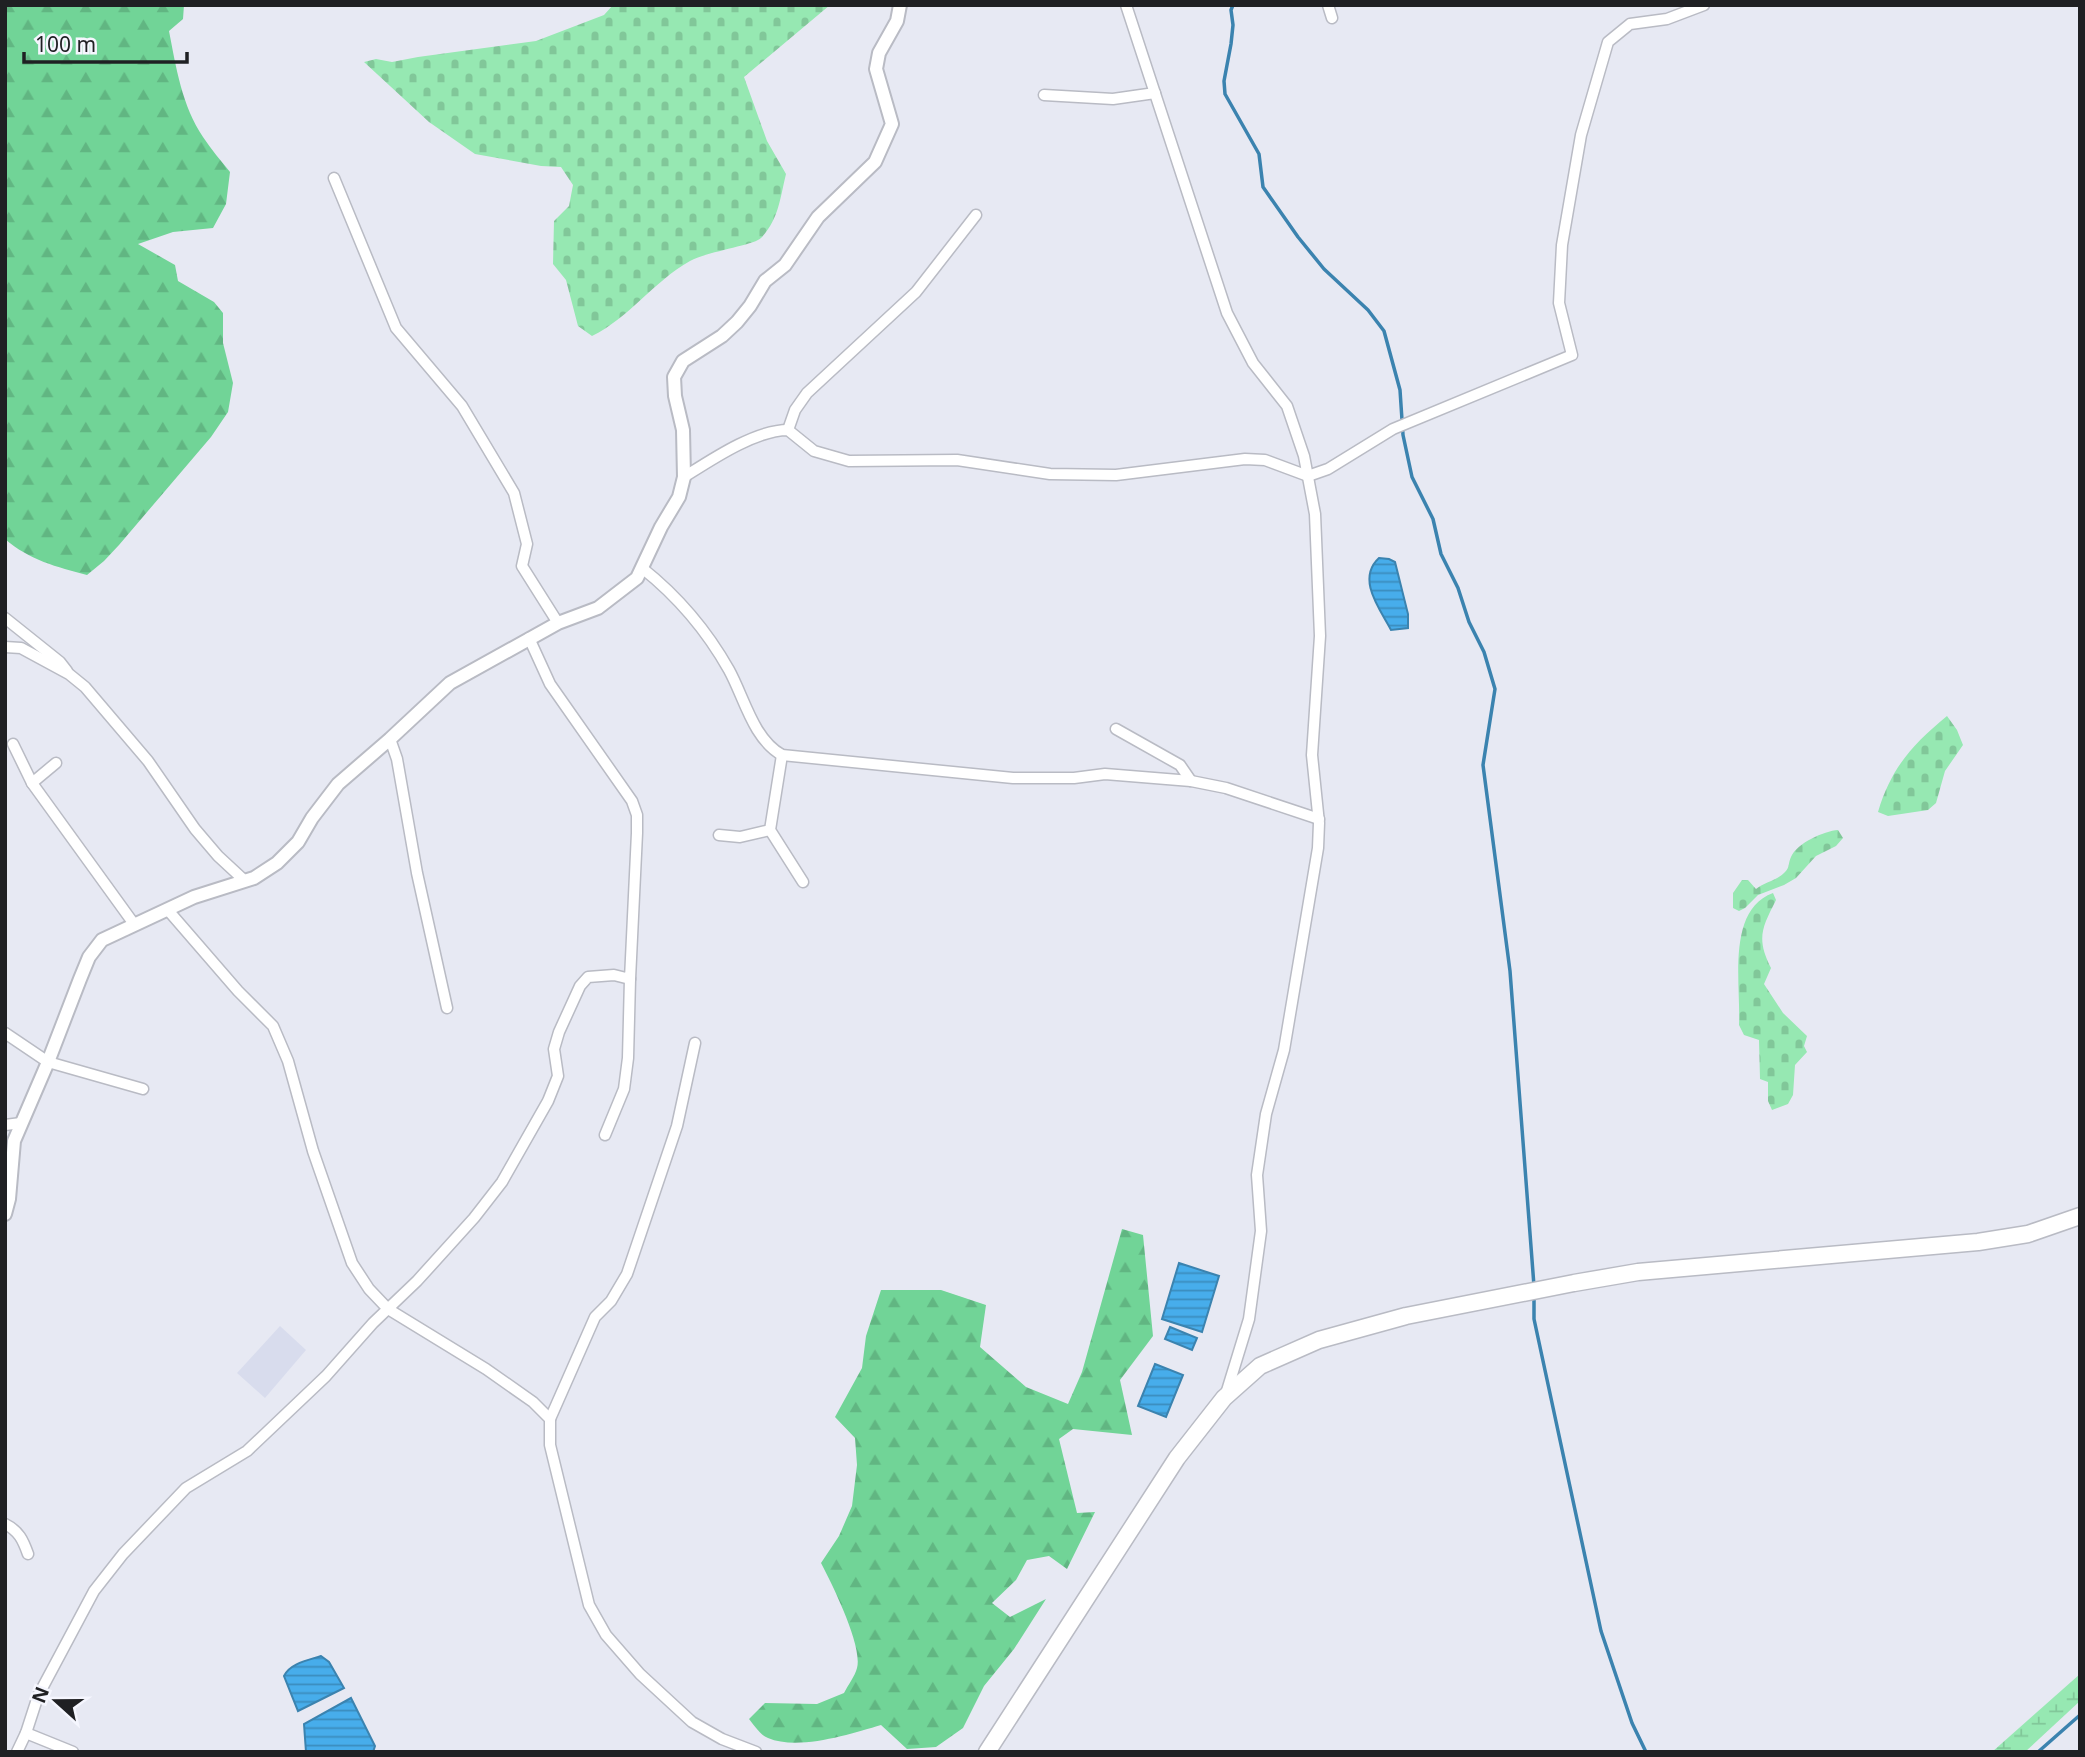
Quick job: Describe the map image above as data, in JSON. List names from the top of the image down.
{
  "scale_bar": "100 m",
  "north": "left"
}
